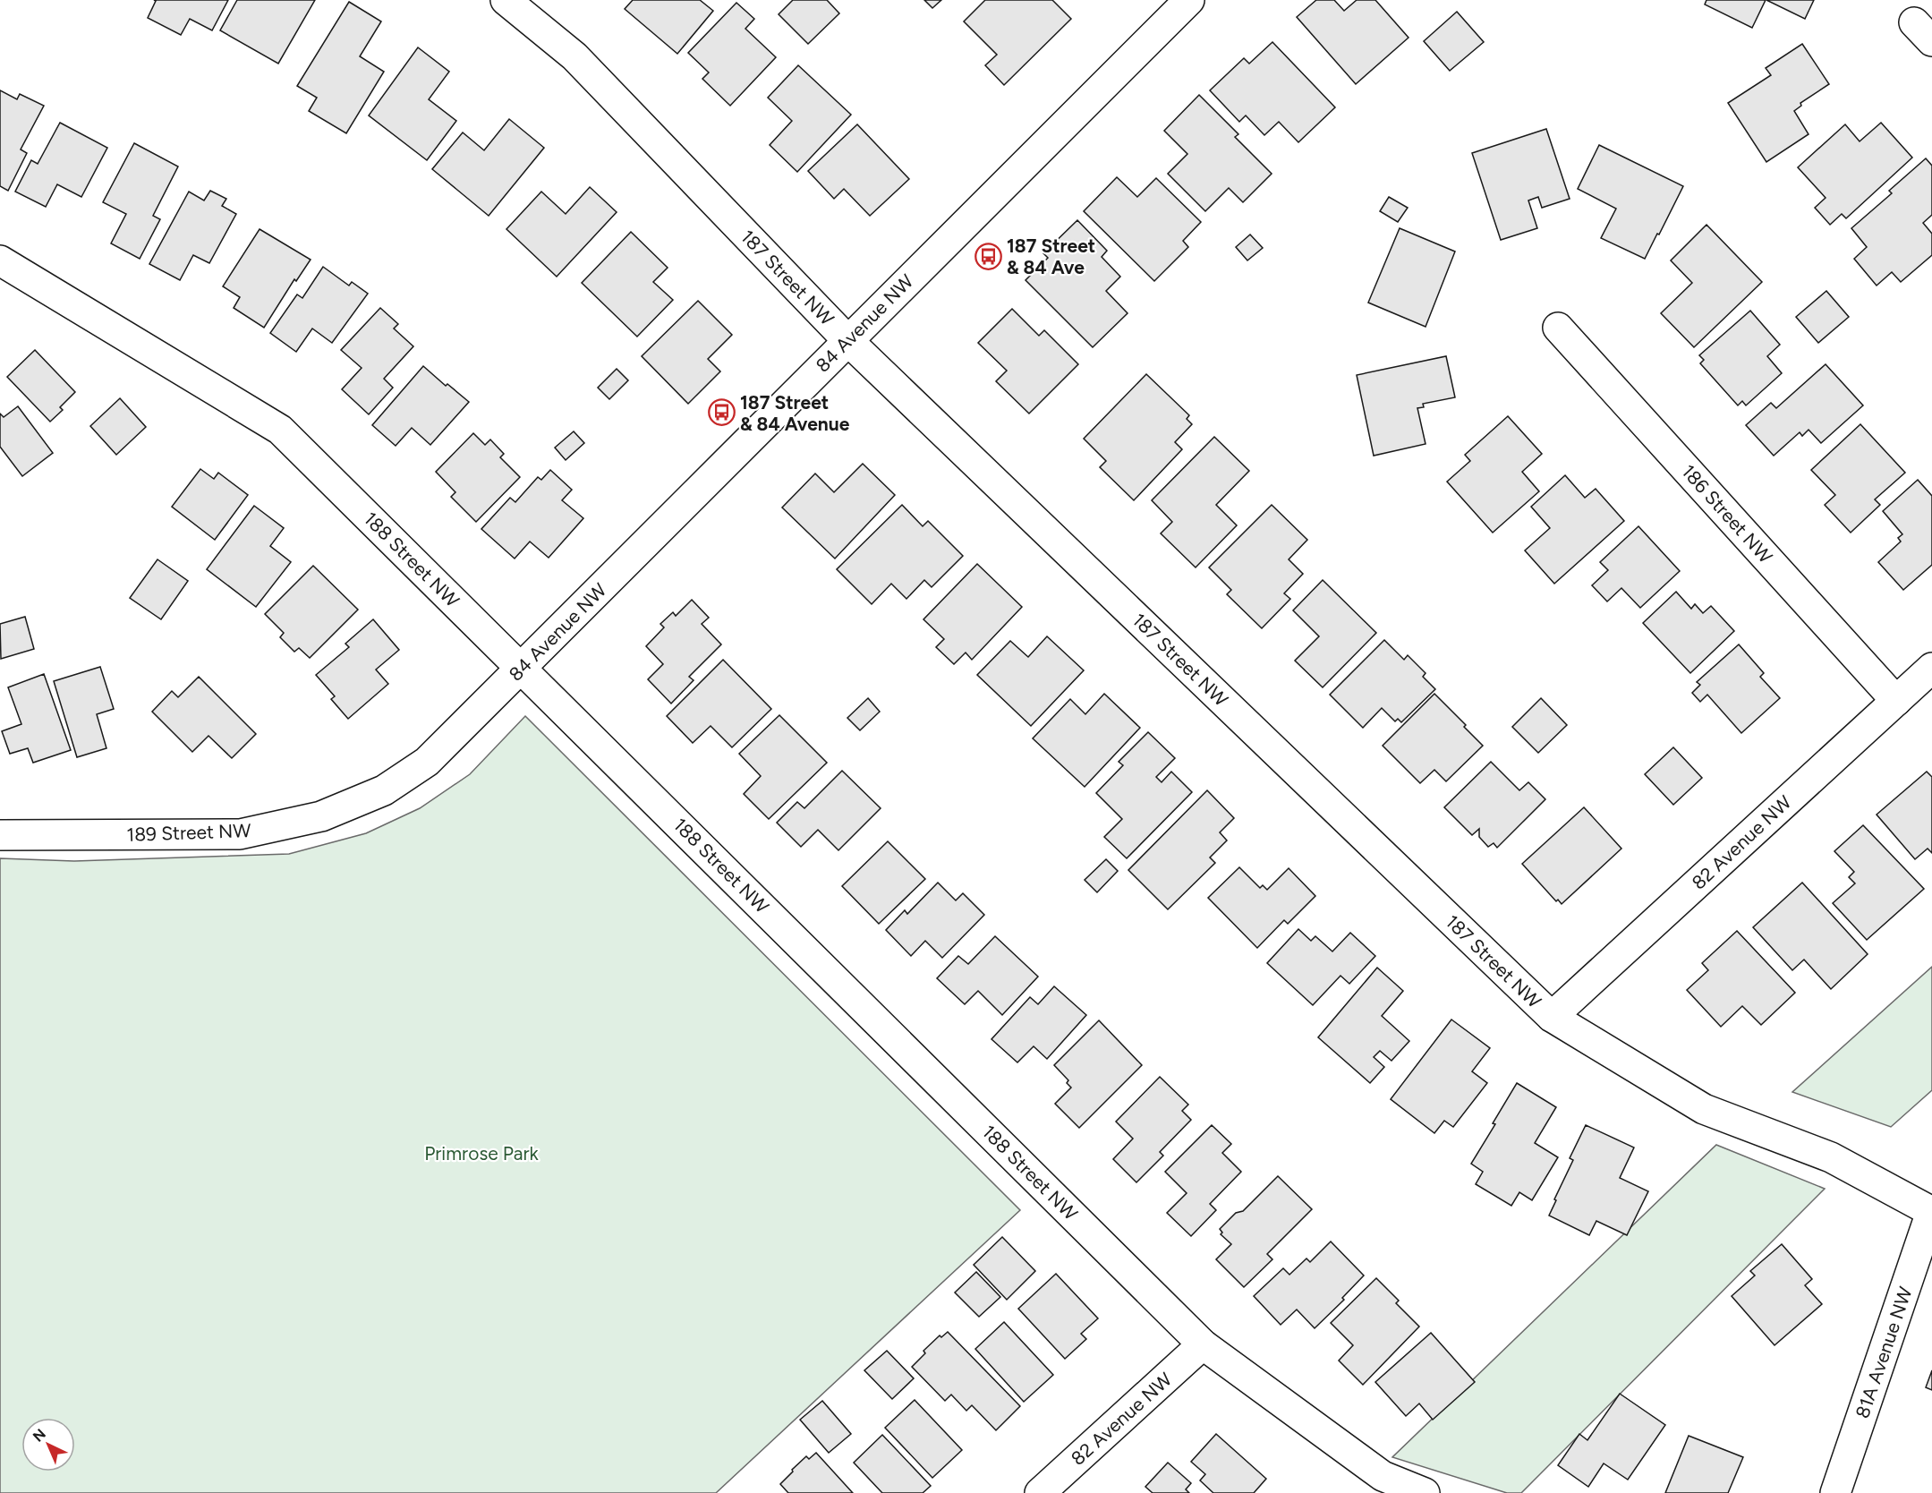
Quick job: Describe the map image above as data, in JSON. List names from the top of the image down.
{
  "streets": {
    "street": [
      "187 Street NW",
      "84 Avenue NW",
      "186 Street NW",
      "188 Street NW",
      "189 Street NW",
      "82 Avenue NW",
      "81A Avenue NW"
    ]
  },
  "crossings": [
    ["187 Street NW", "84 Avenue NW"],
    ["187 Street NW", "82 Avenue NW"],
    ["187 Street NW", "81A Avenue NW"],
    ["84 Avenue NW", "188 Street NW"],
    ["84 Avenue NW", "189 Street NW"],
    ["186 Street NW", "82 Avenue NW"],
    ["188 Street NW", "82 Avenue NW"]
  ],
  "parks": ["Primrose Park"],
  "places": {
    "bus stop": ["187 Street & 84 Ave", "187 Street & 84 Avenue"]
  },
  "north": "top left"
}
